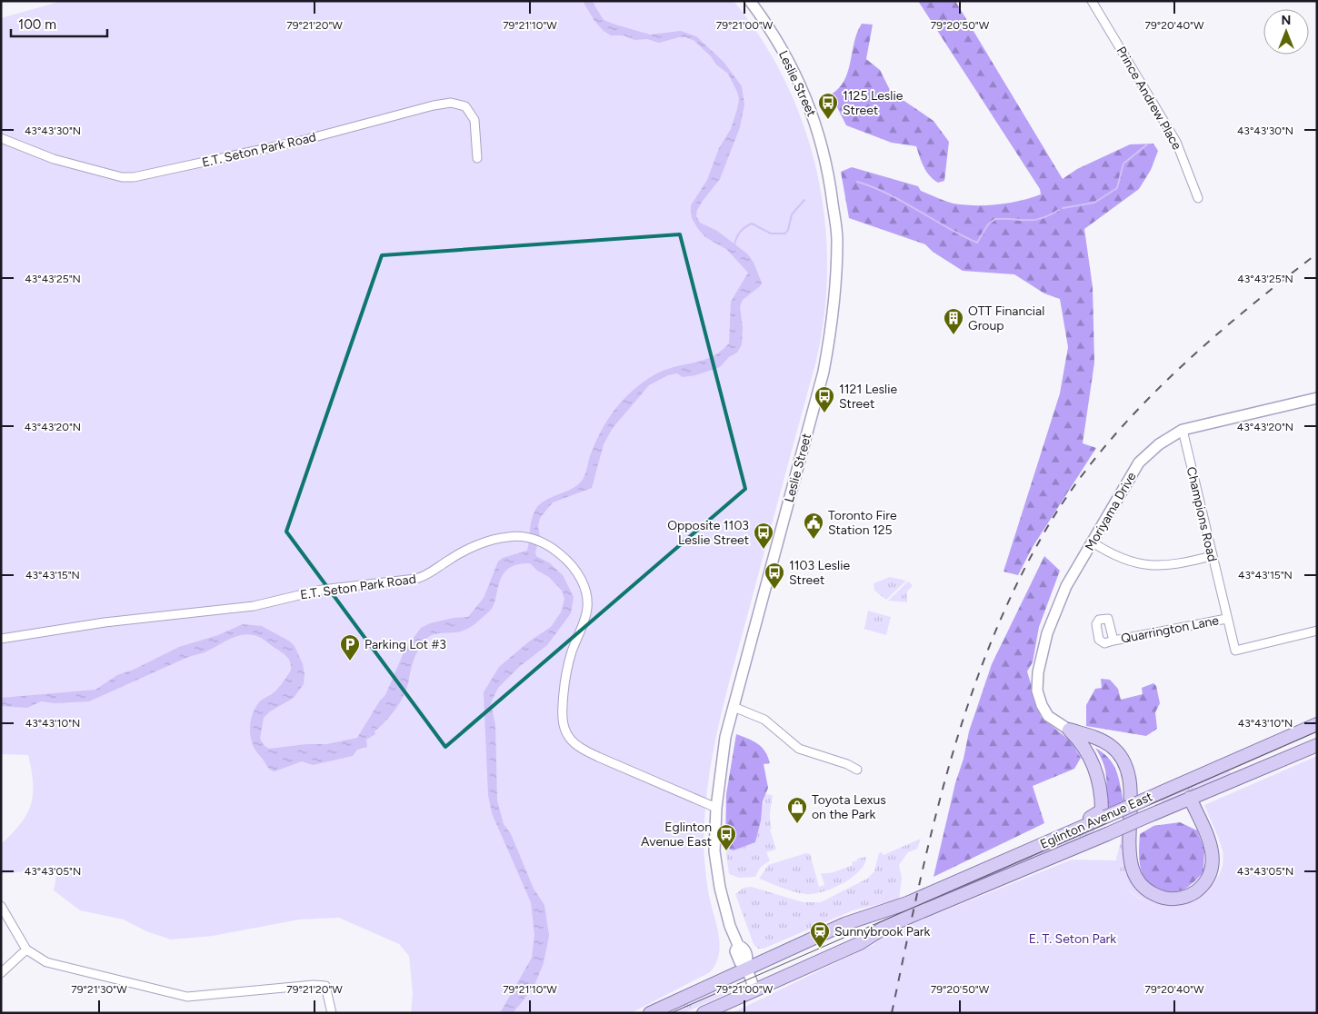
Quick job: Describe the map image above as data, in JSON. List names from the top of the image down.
{
  "streets": {
    "main road": ["Leslie Street", "Moriyama Drive", "Eglinton Avenue East"],
    "street": [
      "Prince Andrew Place",
      "E.T. Seton Park Road",
      "Champions Road",
      "Quarrington Lane"
    ]
  },
  "crossings": [
    ["Leslie Street", "E.T. Seton Park Road"],
    ["Leslie Street", "Eglinton Avenue East"],
    ["Moriyama Drive", "Champions Road"],
    ["Champions Road", "Quarrington Lane"]
  ],
  "parks": ["E. T. Seton Park"],
  "places": {
    "bus stop": [
      "1125 Leslie Street",
      "1121 Leslie Street",
      "Opposite 1103 Leslie Street",
      "1103 Leslie Street",
      "Eglinton Avenue East"
    ],
    "building": ["OTT Financial Group"],
    "public building": ["Toronto Fire Station 125"],
    "parking": ["Parking Lot #3"],
    "shop": ["Toyota Lexus on the Park"],
    "station": ["Sunnybrook Park"]
  },
  "scale_bar": "100 m",
  "north": "top",
  "coordinates": [
    "79°21'20\"W",
    "79°21'10\"W",
    "79°21'00\"W",
    "79°20'50\"W",
    "79°20'40\"W",
    "43°43'30\"N",
    "43°43'25\"N",
    "43°43'20\"N",
    "43°43'15\"N",
    "43°43'10\"N",
    "43°43'05\"N",
    "79°21'30\"W"
  ]
}
